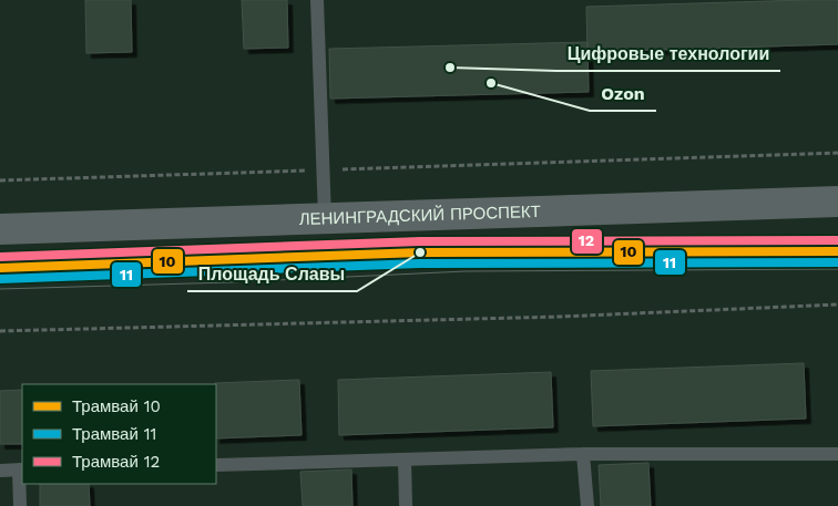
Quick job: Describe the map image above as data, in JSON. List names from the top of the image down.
{
  "streets": {
    "main road": ["ЛЕНИНГРАДСКИЙ ПРОСПЕКТ"]
  },
  "places": ["Цифровые технологии", "Ozon", "Площадь Славы"],
  "lines": ["tram line 12", "tram line 10", "tram line 11"],
  "legend": ["Трамвай 10", "Трамвай 11", "Трамвай 12"]
}
